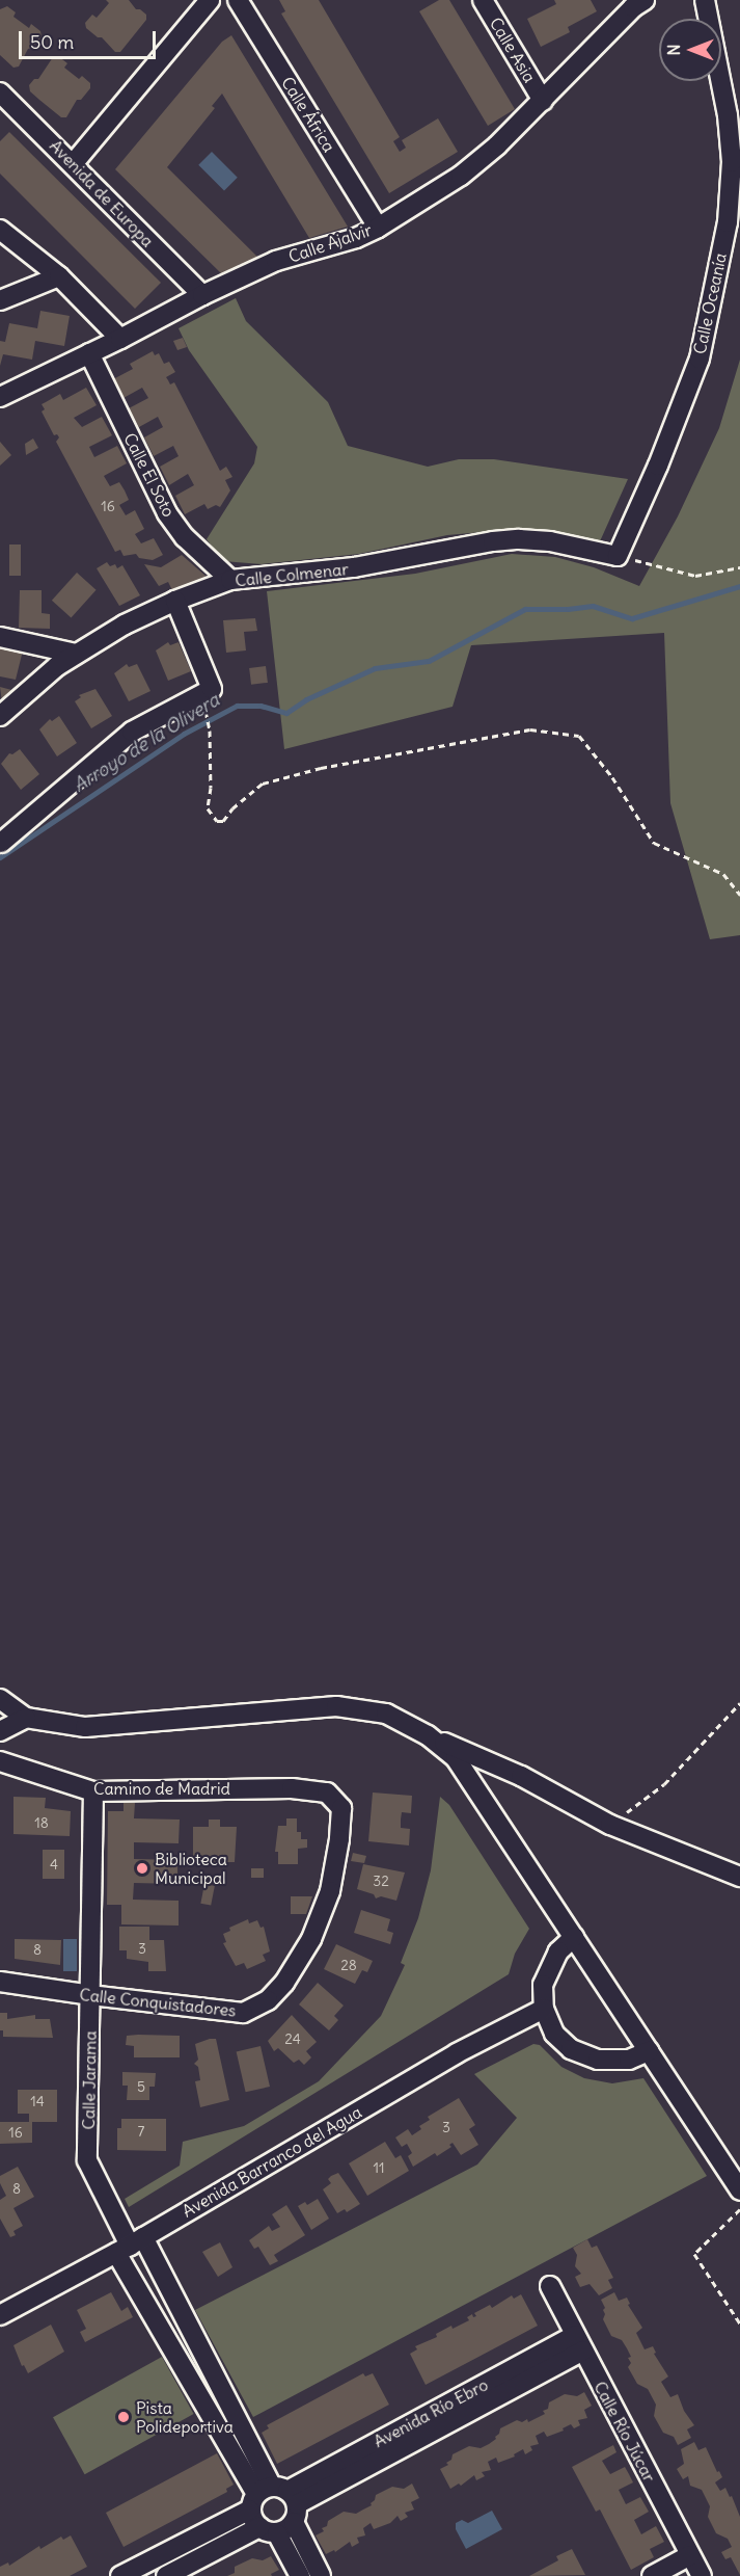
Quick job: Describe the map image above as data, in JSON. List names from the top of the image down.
{
  "streets": {
    "street": [
      "Calle Asia",
      "Calle África",
      "Avenida de Europa",
      "Calle Ajalvir",
      "Calle Oceanía",
      "Calle El Soto",
      "Calle Colmenar",
      "Camino de Madrid",
      "Calle Conquistadores",
      "Calle Jarama",
      "Avenida Barranco del Agua",
      "Avenida Río Ebro",
      "Calle Río Júcar"
    ]
  },
  "crossings": [
    ["Calle Asia", "Calle Ajalvir"],
    ["Calle África", "Calle Ajalvir"],
    ["Avenida de Europa", "Calle Ajalvir"],
    ["Calle Ajalvir", "Calle El Soto"],
    ["Calle Oceanía", "Calle Colmenar"],
    ["Calle El Soto", "Calle Colmenar"],
    ["Camino de Madrid", "Calle Conquistadores"],
    ["Camino de Madrid", "Calle Jarama"],
    ["Calle Conquistadores", "Calle Jarama"],
    ["Calle Jarama", "Avenida Barranco del Agua"],
    ["Avenida Río Ebro", "Calle Río Júcar"]
  ],
  "water": ["Arroyo de la Olivera"],
  "places": ["Biblioteca Municipal", "Pista Polideportiva"],
  "house_numbers": [
    "16",
    "18",
    "4",
    "32",
    "3",
    "8",
    "28",
    "24",
    "5",
    "14",
    "3",
    "7",
    "16",
    "11",
    "8"
  ],
  "scale_bar": "50 m",
  "north": "left"
}
